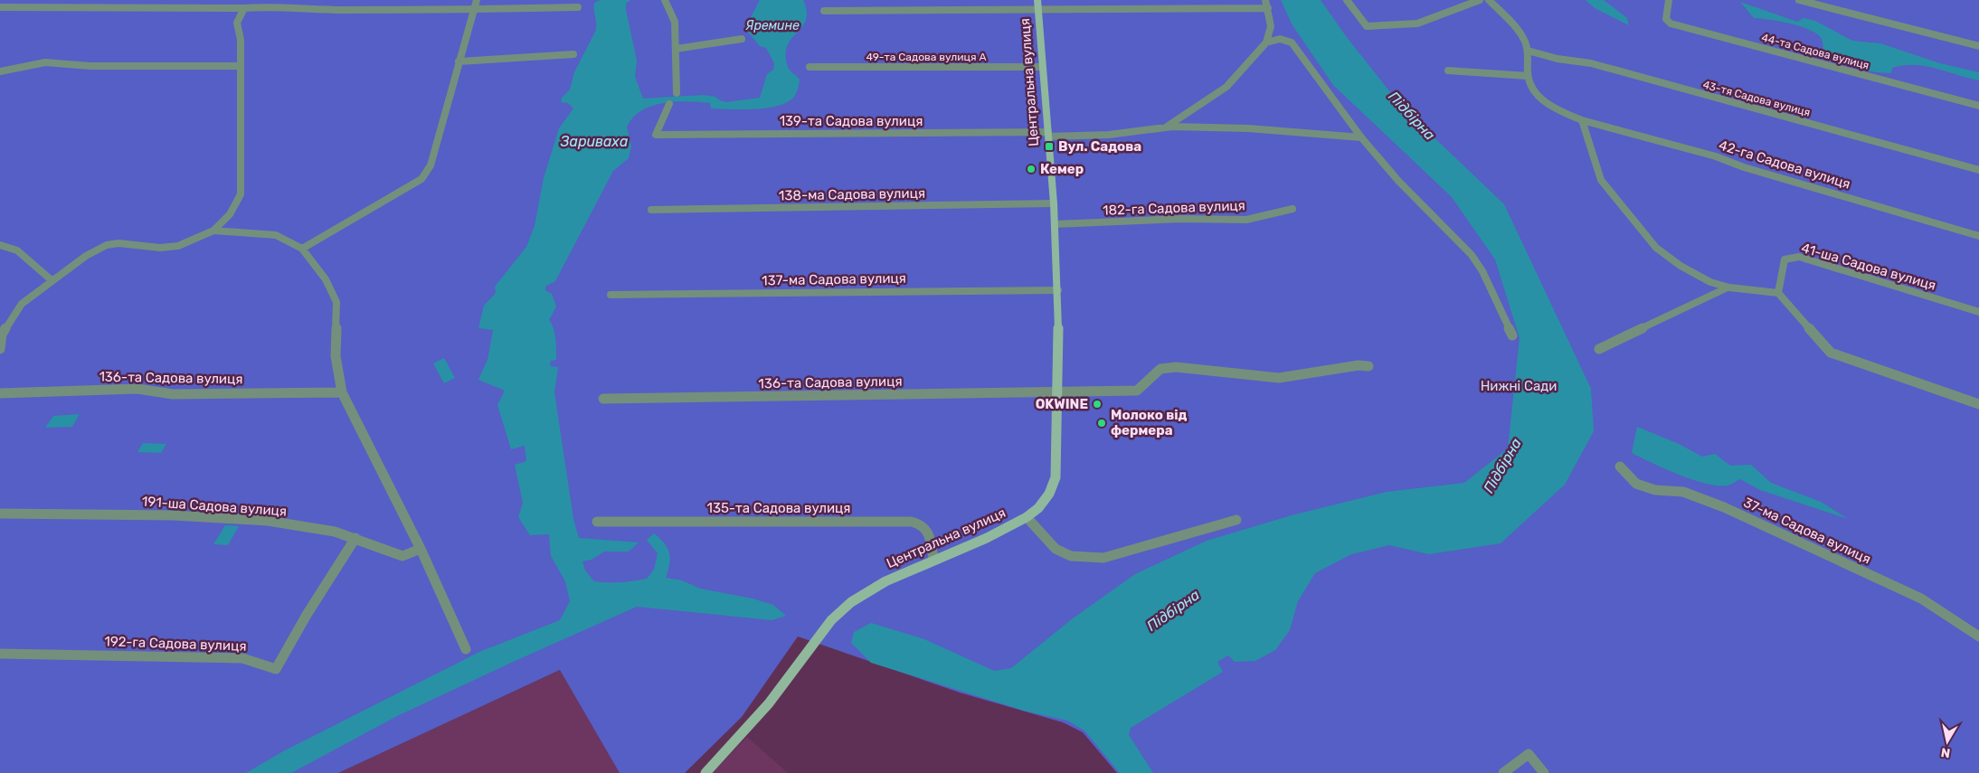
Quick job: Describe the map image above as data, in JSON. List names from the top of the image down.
{
  "streets": {
    "street": [
      "44-та Садова вулиця",
      "49-та Садова вулиця А",
      "Центральна вулиця",
      "43-тя Садова вулиця",
      "139-та Садова вулиця",
      "42-га Садова вулиця",
      "138-ма Садова вулиця",
      "182-га Садова вулиця",
      "41-ша Садова вулиця",
      "137-ма Садова вулиця",
      "136-та Садова вулиця",
      "191-ша Садова вулиця",
      "135-та Садова вулиця",
      "37-ма Садова вулиця",
      "192-га Садова вулиця"
    ]
  },
  "crossings": [
    ["49-та Садова вулиця А", "Центральна вулиця"],
    ["Центральна вулиця", "139-та Садова вулиця"],
    ["Центральна вулиця", "138-ма Садова вулиця"],
    ["Центральна вулиця", "182-га Садова вулиця"],
    ["Центральна вулиця", "137-ма Садова вулиця"],
    ["Центральна вулиця", "136-та Садова вулиця"],
    ["Центральна вулиця", "135-та Садова вулиця"],
    ["191-ша Садова вулиця", "192-га Садова вулиця"]
  ],
  "water": ["Яремине", "Підбірна", "Зариваха"],
  "parks": ["Нижні Сади"],
  "places": {
    "transit": ["Вул. Садова"],
    "other": ["Кемер", "OKWINE", "Молоко від фермера"]
  },
  "north": "bottom"
}
